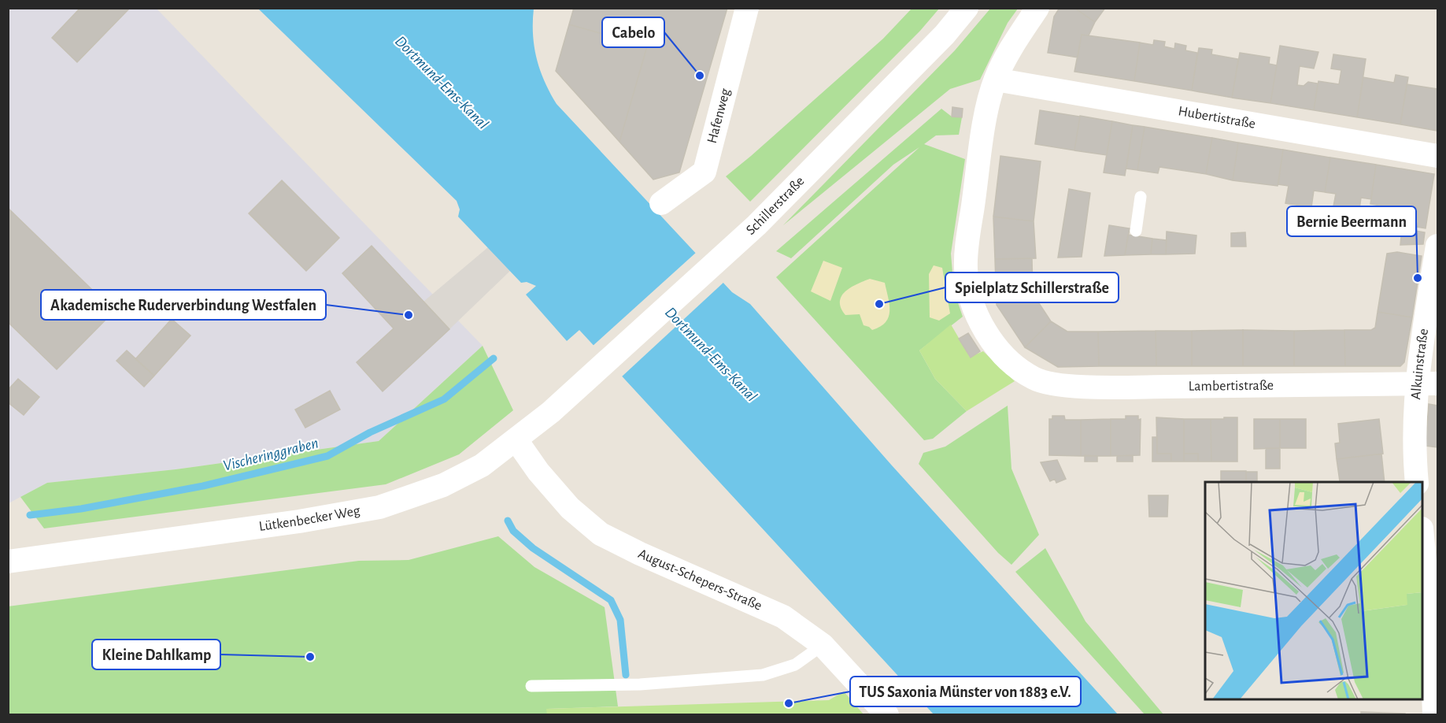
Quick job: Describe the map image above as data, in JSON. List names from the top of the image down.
{
  "streets": {
    "street": [
      "Hafenweg",
      "Hubertistraße",
      "Schillerstraße",
      "Alkuinstraße",
      "Lambertistraße",
      "Lütkenbecker Weg",
      "August-Schepers-Straße"
    ]
  },
  "crossings": [
    ["Hubertistraße", "Lambertistraße"],
    ["Schillerstraße", "Lütkenbecker Weg"],
    ["Alkuinstraße", "Lambertistraße"],
    ["Lütkenbecker Weg", "August-Schepers-Straße"]
  ],
  "water": ["Dortmund-Ems-Kanal", "Vischeringgraben"],
  "places": [
    "Cabelo",
    "Bernie Beermann",
    "Spielplatz Schillerstraße",
    "Akademische Ruderverbindung Westfalen",
    "Kleine Dahlkamp",
    "TUS Saxonia Münster von 1883 e.V."
  ]
}
